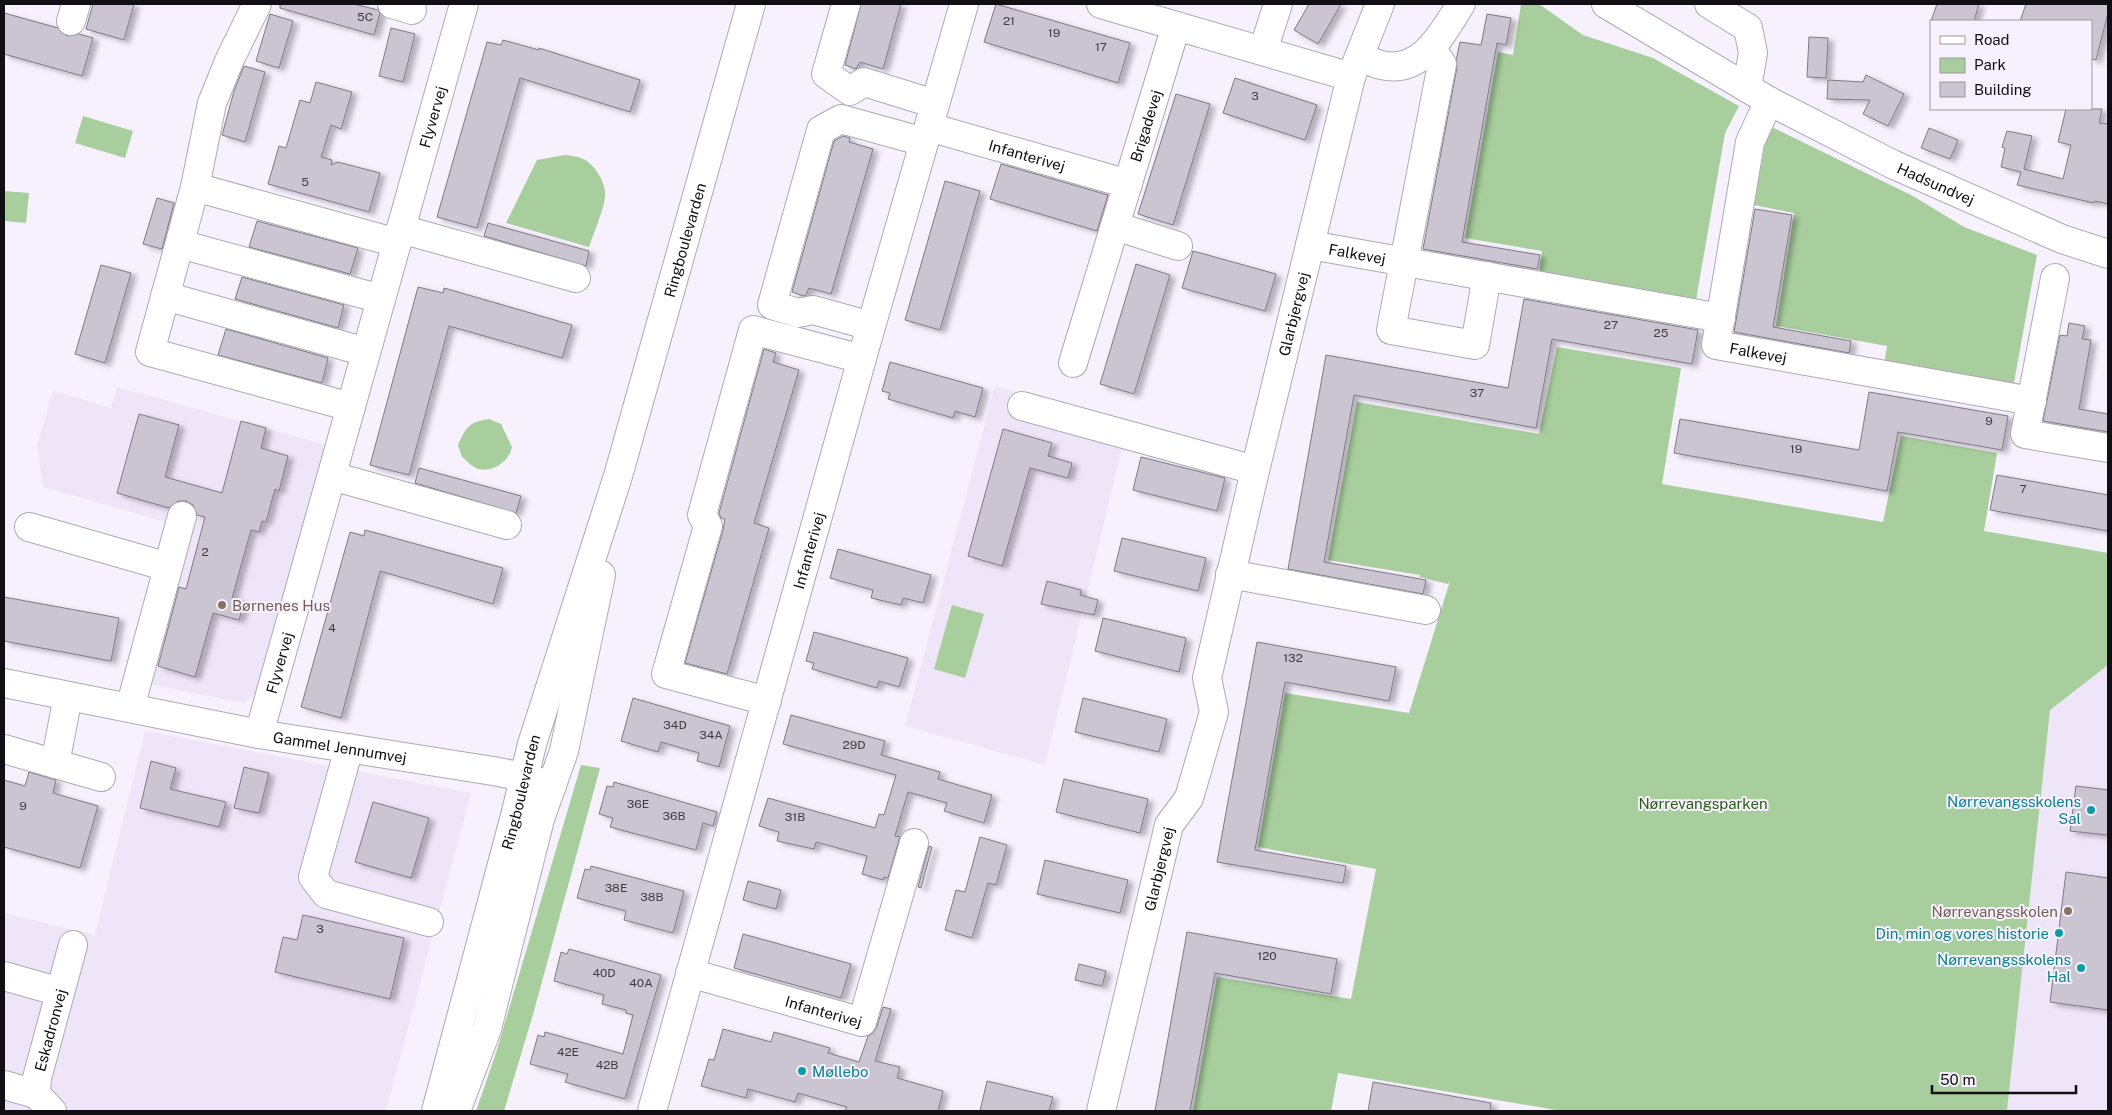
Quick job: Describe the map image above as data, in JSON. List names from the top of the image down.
{
  "streets": {
    "street": [
      "Flyvervej",
      "Brigadevej",
      "Infanterivej",
      "Hadsundvej",
      "Ringboulevarden",
      "Falkevej",
      "Glarbjergvej",
      "Gammel Jennumvej",
      "Eskadronvej"
    ]
  },
  "crossings": [
    ["Flyvervej", "Gammel Jennumvej"],
    ["Brigadevej", "Infanterivej"],
    ["Ringboulevarden", "Gammel Jennumvej"],
    ["Falkevej", "Glarbjergvej"]
  ],
  "parks": ["Nørrevangsparken"],
  "places": [
    "Børnenes Hus",
    "Nørrevangsskolens Sal",
    "Nørrevangsskolen",
    "Din, min og vores historie",
    "Nørrevangsskolens Hal",
    "Møllebo"
  ],
  "house_numbers": [
    "5C",
    "21",
    "19",
    "17",
    "3",
    "5",
    "27",
    "25",
    "37",
    "9",
    "19",
    "7",
    "2",
    "4",
    "132",
    "34D",
    "34A",
    "29D",
    "36E",
    "9",
    "36B",
    "31B",
    "38E",
    "38B",
    "3",
    "120",
    "40D",
    "40A",
    "42E",
    "42B"
  ],
  "legend": ["Road", "Park", "Building"],
  "scale_bar": "50 m"
}
